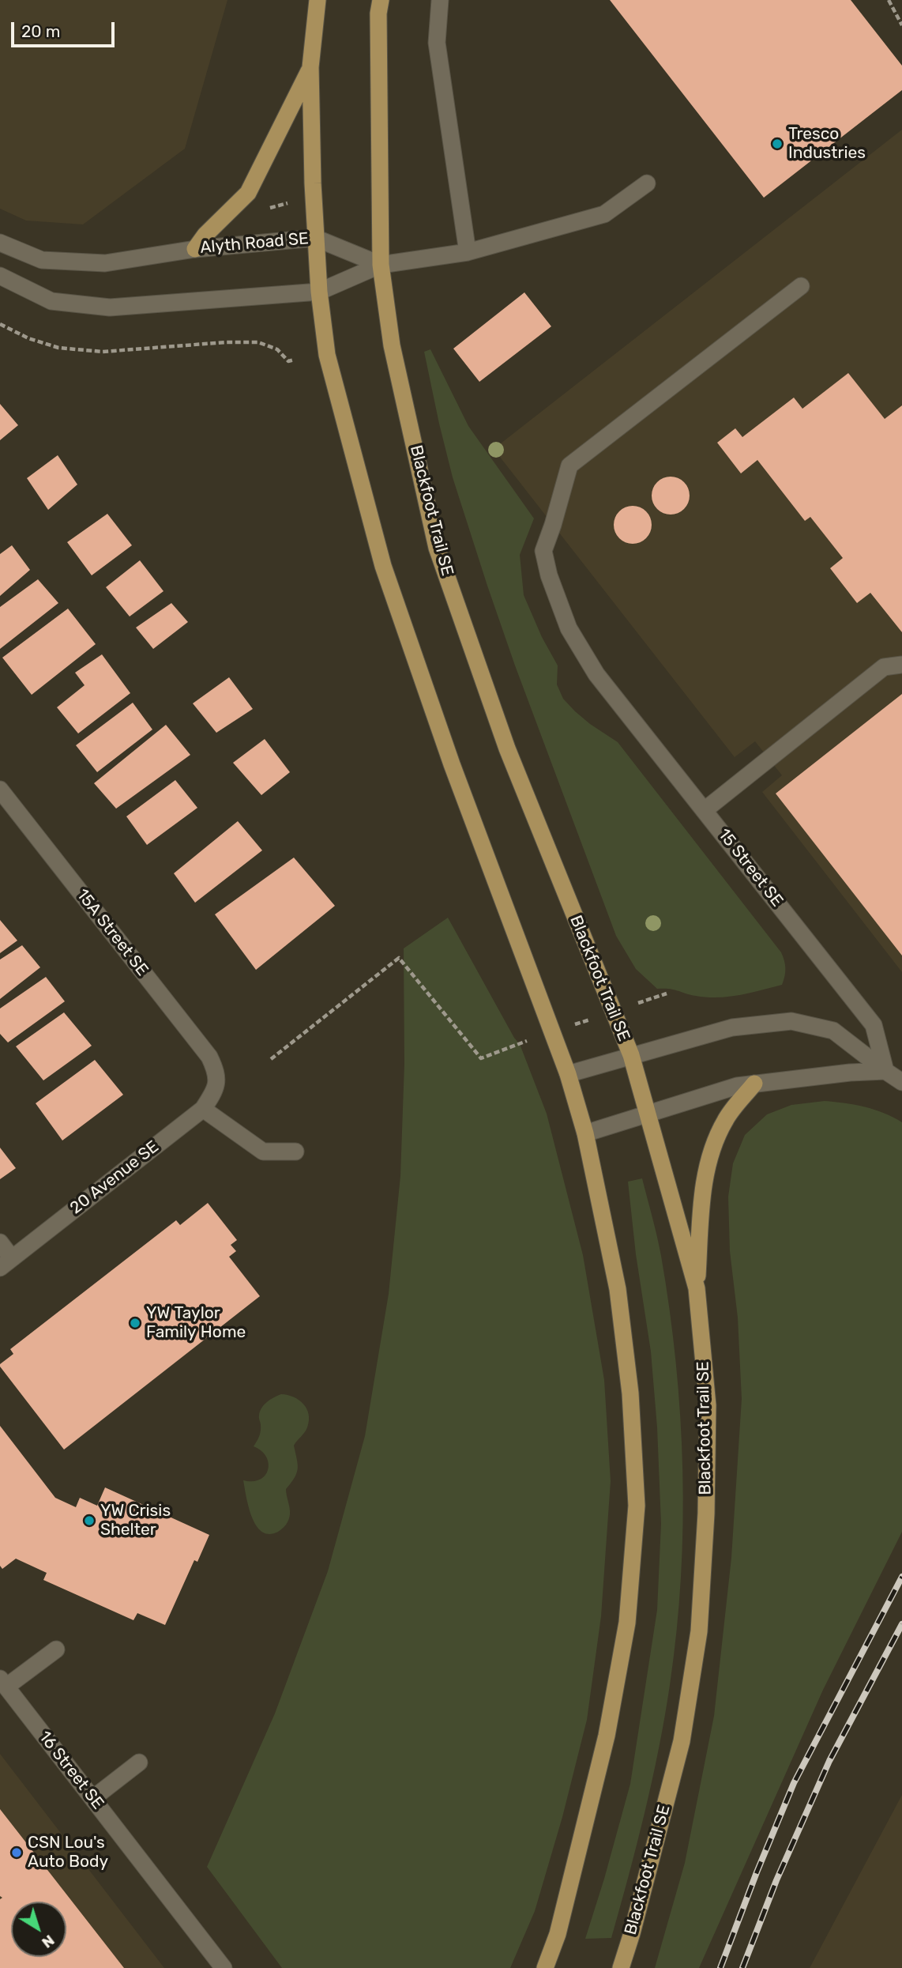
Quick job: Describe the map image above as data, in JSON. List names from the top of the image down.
{
  "streets": {
    "main road": ["Blackfoot Trail SE"],
    "street": [
      "Alyth Road SE",
      "15 Street SE",
      "15A Street SE",
      "20 Avenue SE",
      "16 Street SE"
    ]
  },
  "crossings": [
    ["Alyth Road SE", "Blackfoot Trail SE"],
    ["15A Street SE", "20 Avenue SE"]
  ],
  "places": [
    "Tresco Industries",
    "YW Taylor Family Home",
    "YW Crisis Shelter",
    "CSN Lou's Auto Body"
  ],
  "scale_bar": "20 m",
  "north": "bottom right"
}
